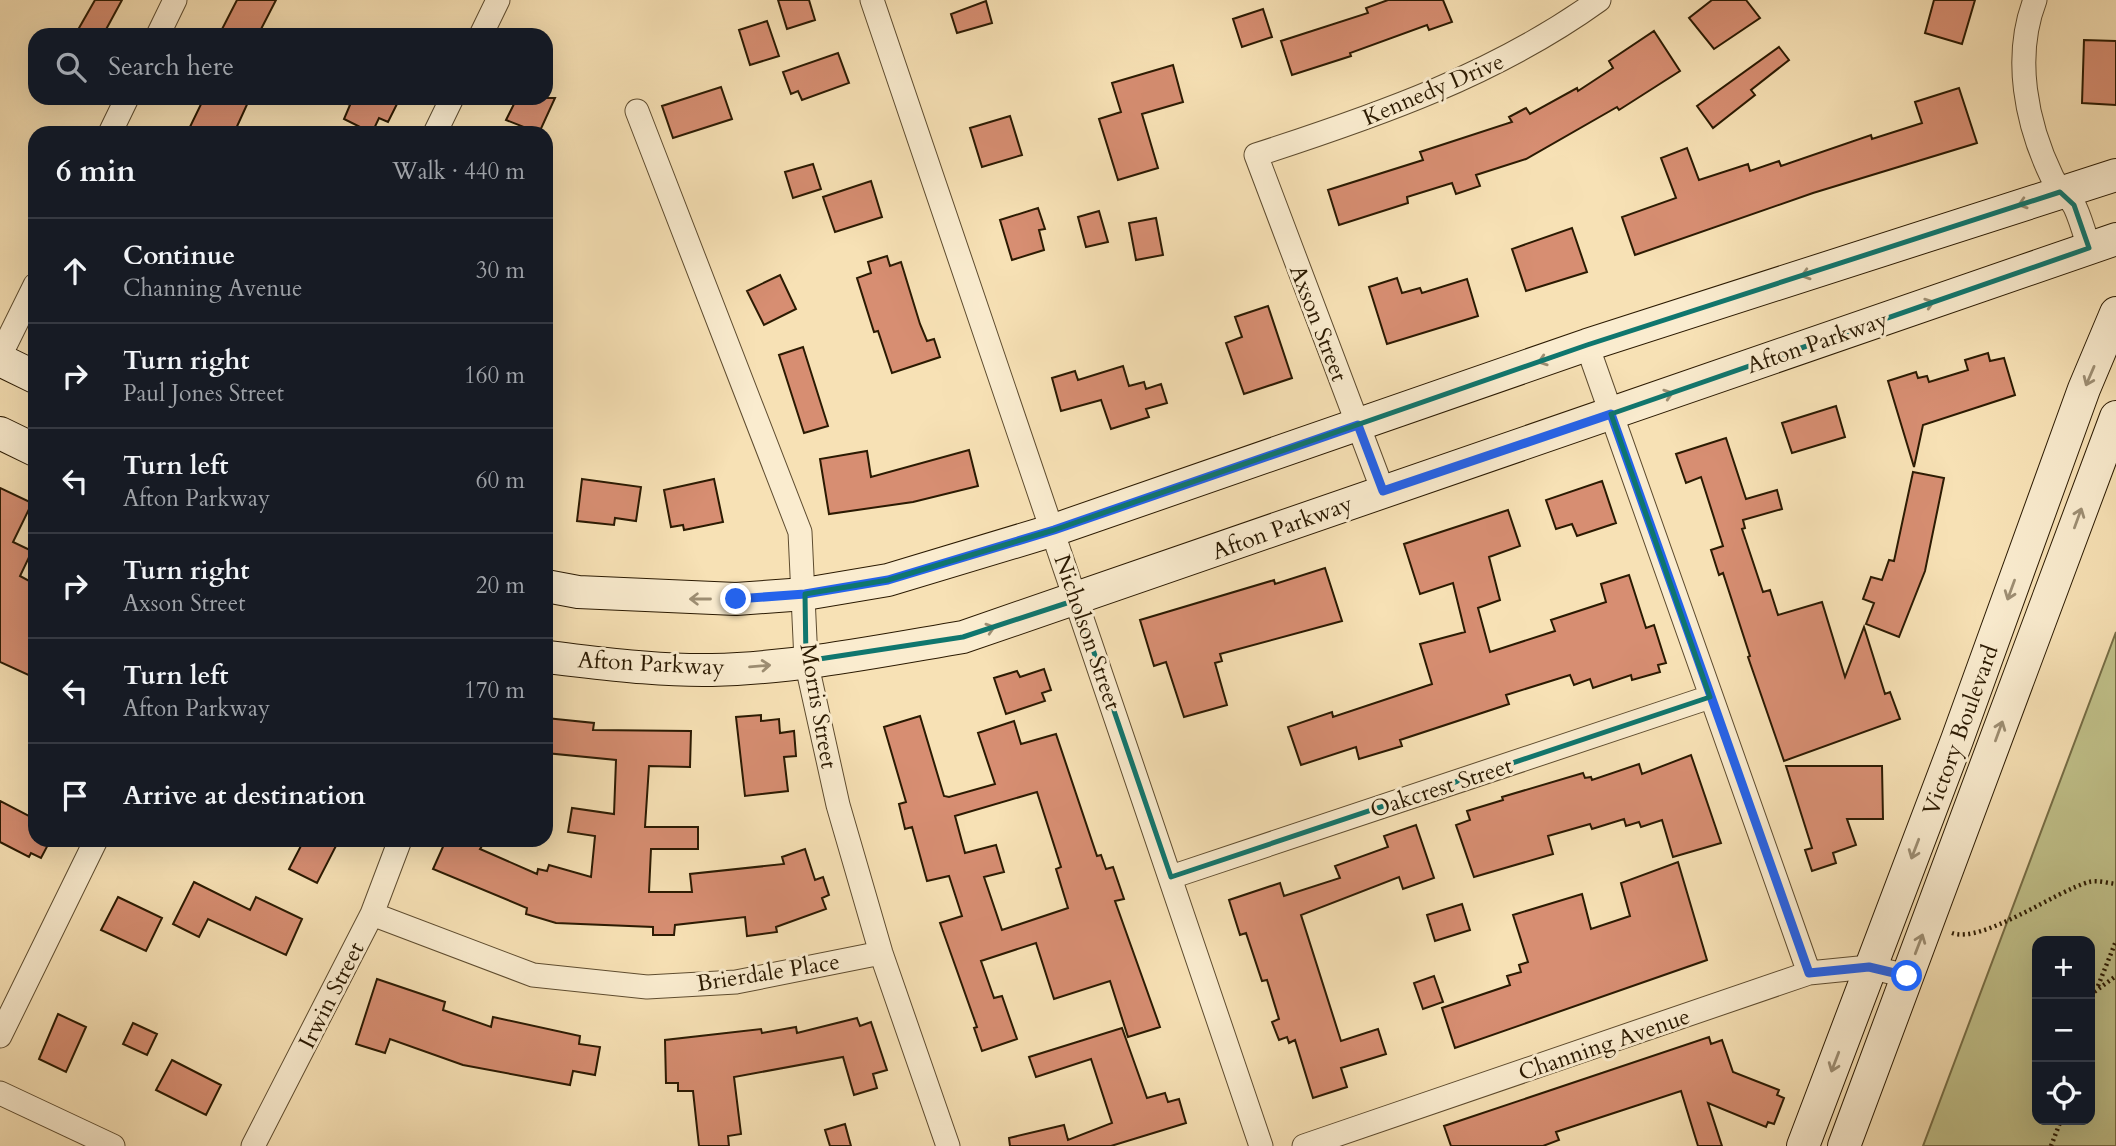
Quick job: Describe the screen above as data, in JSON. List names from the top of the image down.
{
  "streets": {
    "street": [
      "Kennedy Drive",
      "Axson Street",
      "Afton Parkway",
      "Nicholson Street",
      "Morris Street",
      "Victory Boulevard",
      "Oakcrest Street",
      "Brierdale Place",
      "Irwin Street",
      "Channing Avenue"
    ]
  },
  "crossings": [
    ["Kennedy Drive", "Axson Street"],
    ["Axson Street", "Afton Parkway"],
    ["Afton Parkway", "Nicholson Street"],
    ["Afton Parkway", "Morris Street"],
    ["Nicholson Street", "Oakcrest Street"],
    ["Morris Street", "Brierdale Place"],
    ["Victory Boulevard", "Channing Avenue"],
    ["Brierdale Place", "Irwin Street"]
  ],
  "page": {
    "search": "Search here",
    "heading": ["6 min", "Walk · 440 m"],
    "list": [
      ["Continue", "Channing Avenue", "30 m"],
      ["Turn right", "Paul Jones Street", "160 m"],
      ["Turn left", "Afton Parkway", "60 m"],
      ["Turn right", "Axson Street", "20 m"],
      ["Turn left", "Afton Parkway", "170 m"],
      "Arrive at destination"
    ],
    "map_buttons": ["+", "−"]
  }
}
